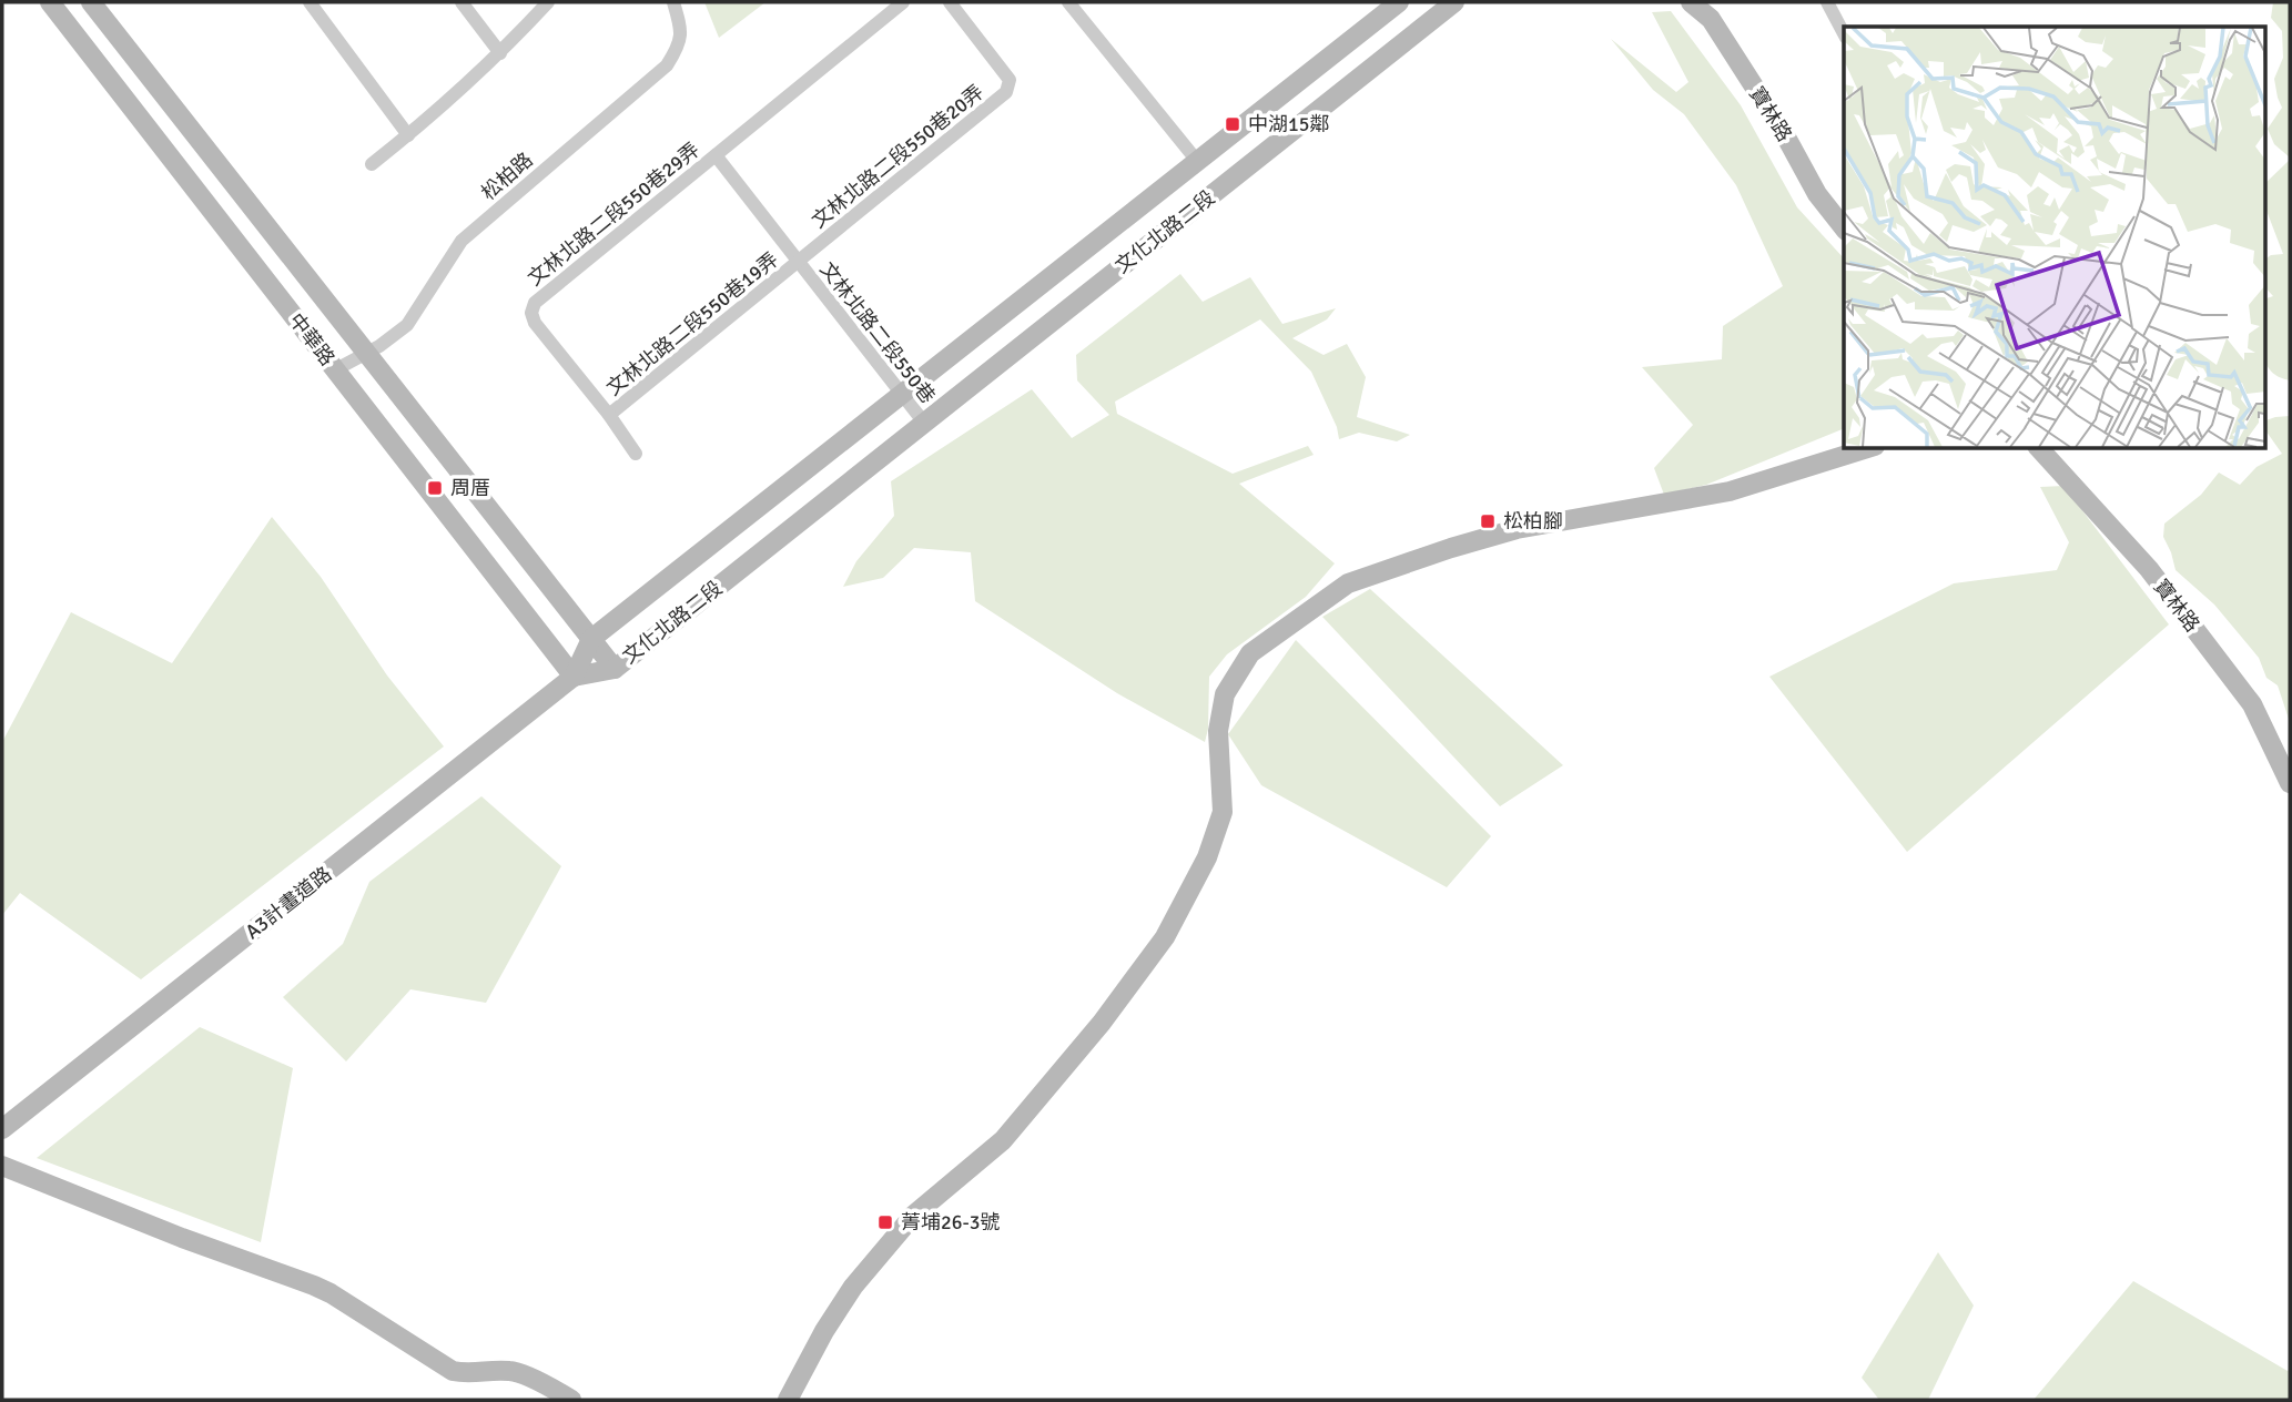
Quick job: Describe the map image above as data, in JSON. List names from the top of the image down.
{
  "streets": {
    "street": [
      "寶林路",
      "文林北路二段550巷20弄",
      "松柏路",
      "文林北路二段550巷29弄",
      "文化北路二段",
      "文林北路二段550巷19弄",
      "文林北路二段550巷",
      "中華路",
      "A3計畫道路"
    ]
  },
  "crossings": [
    ["文林北路二段550巷20弄", "文林北路二段550巷19弄"],
    ["文林北路二段550巷20弄", "文林北路二段550巷"],
    ["松柏路", "中華路"],
    ["文林北路二段550巷29弄", "文林北路二段550巷19弄"],
    ["文林北路二段550巷29弄", "文林北路二段550巷"],
    ["文化北路二段", "文林北路二段550巷"],
    ["文化北路二段", "中華路"],
    ["文化北路二段", "A3計畫道路"],
    ["文林北路二段550巷19弄", "文林北路二段550巷"],
    ["中華路", "A3計畫道路"]
  ],
  "places": {
    "transit": [
      "中湖15鄰",
      "周厝",
      "松柏腳",
      "菁埔26-3號"
    ]
  }
}
